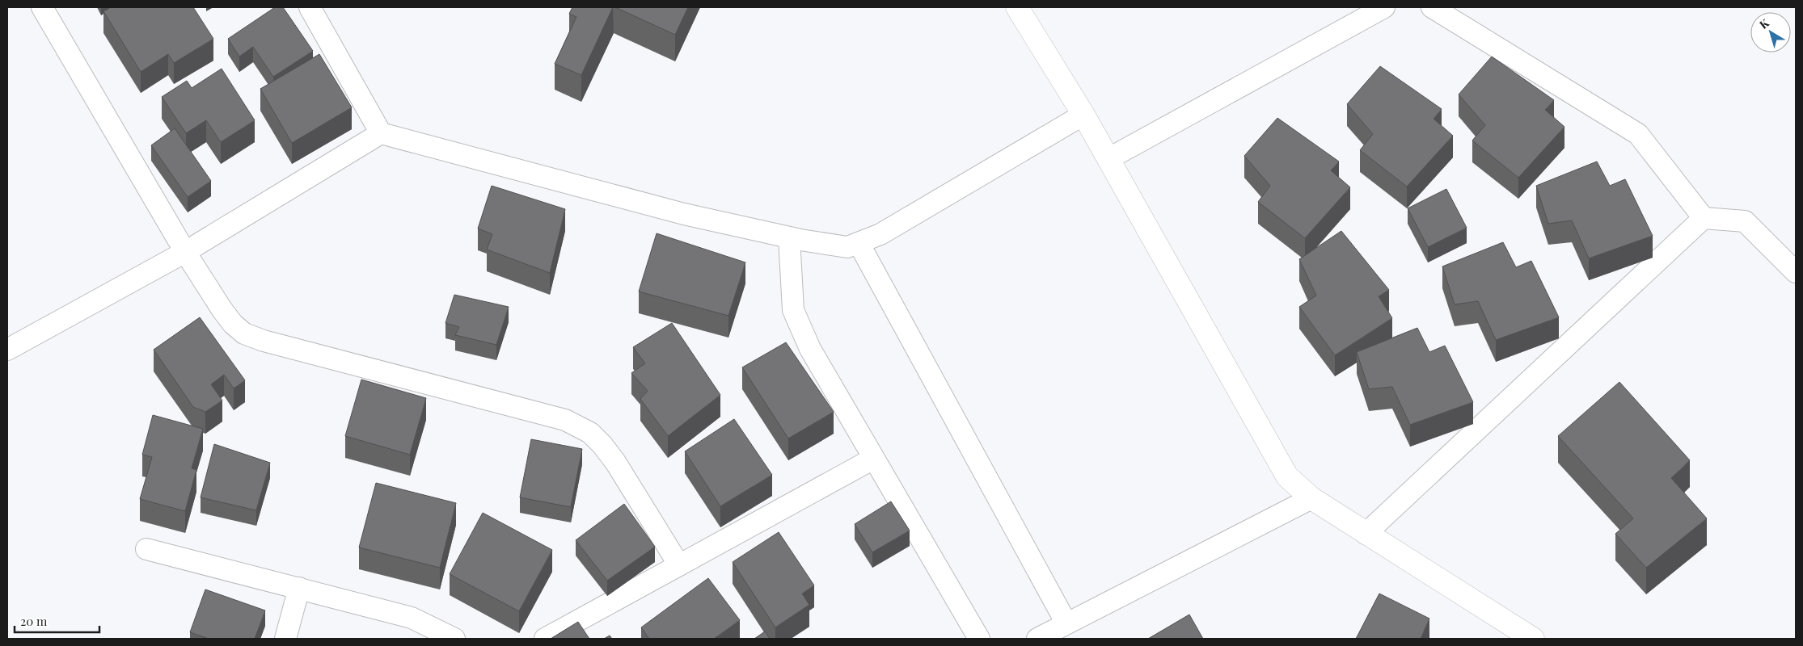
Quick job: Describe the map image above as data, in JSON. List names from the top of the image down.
{
  "scale_bar": "20 m",
  "north": "top left"
}
